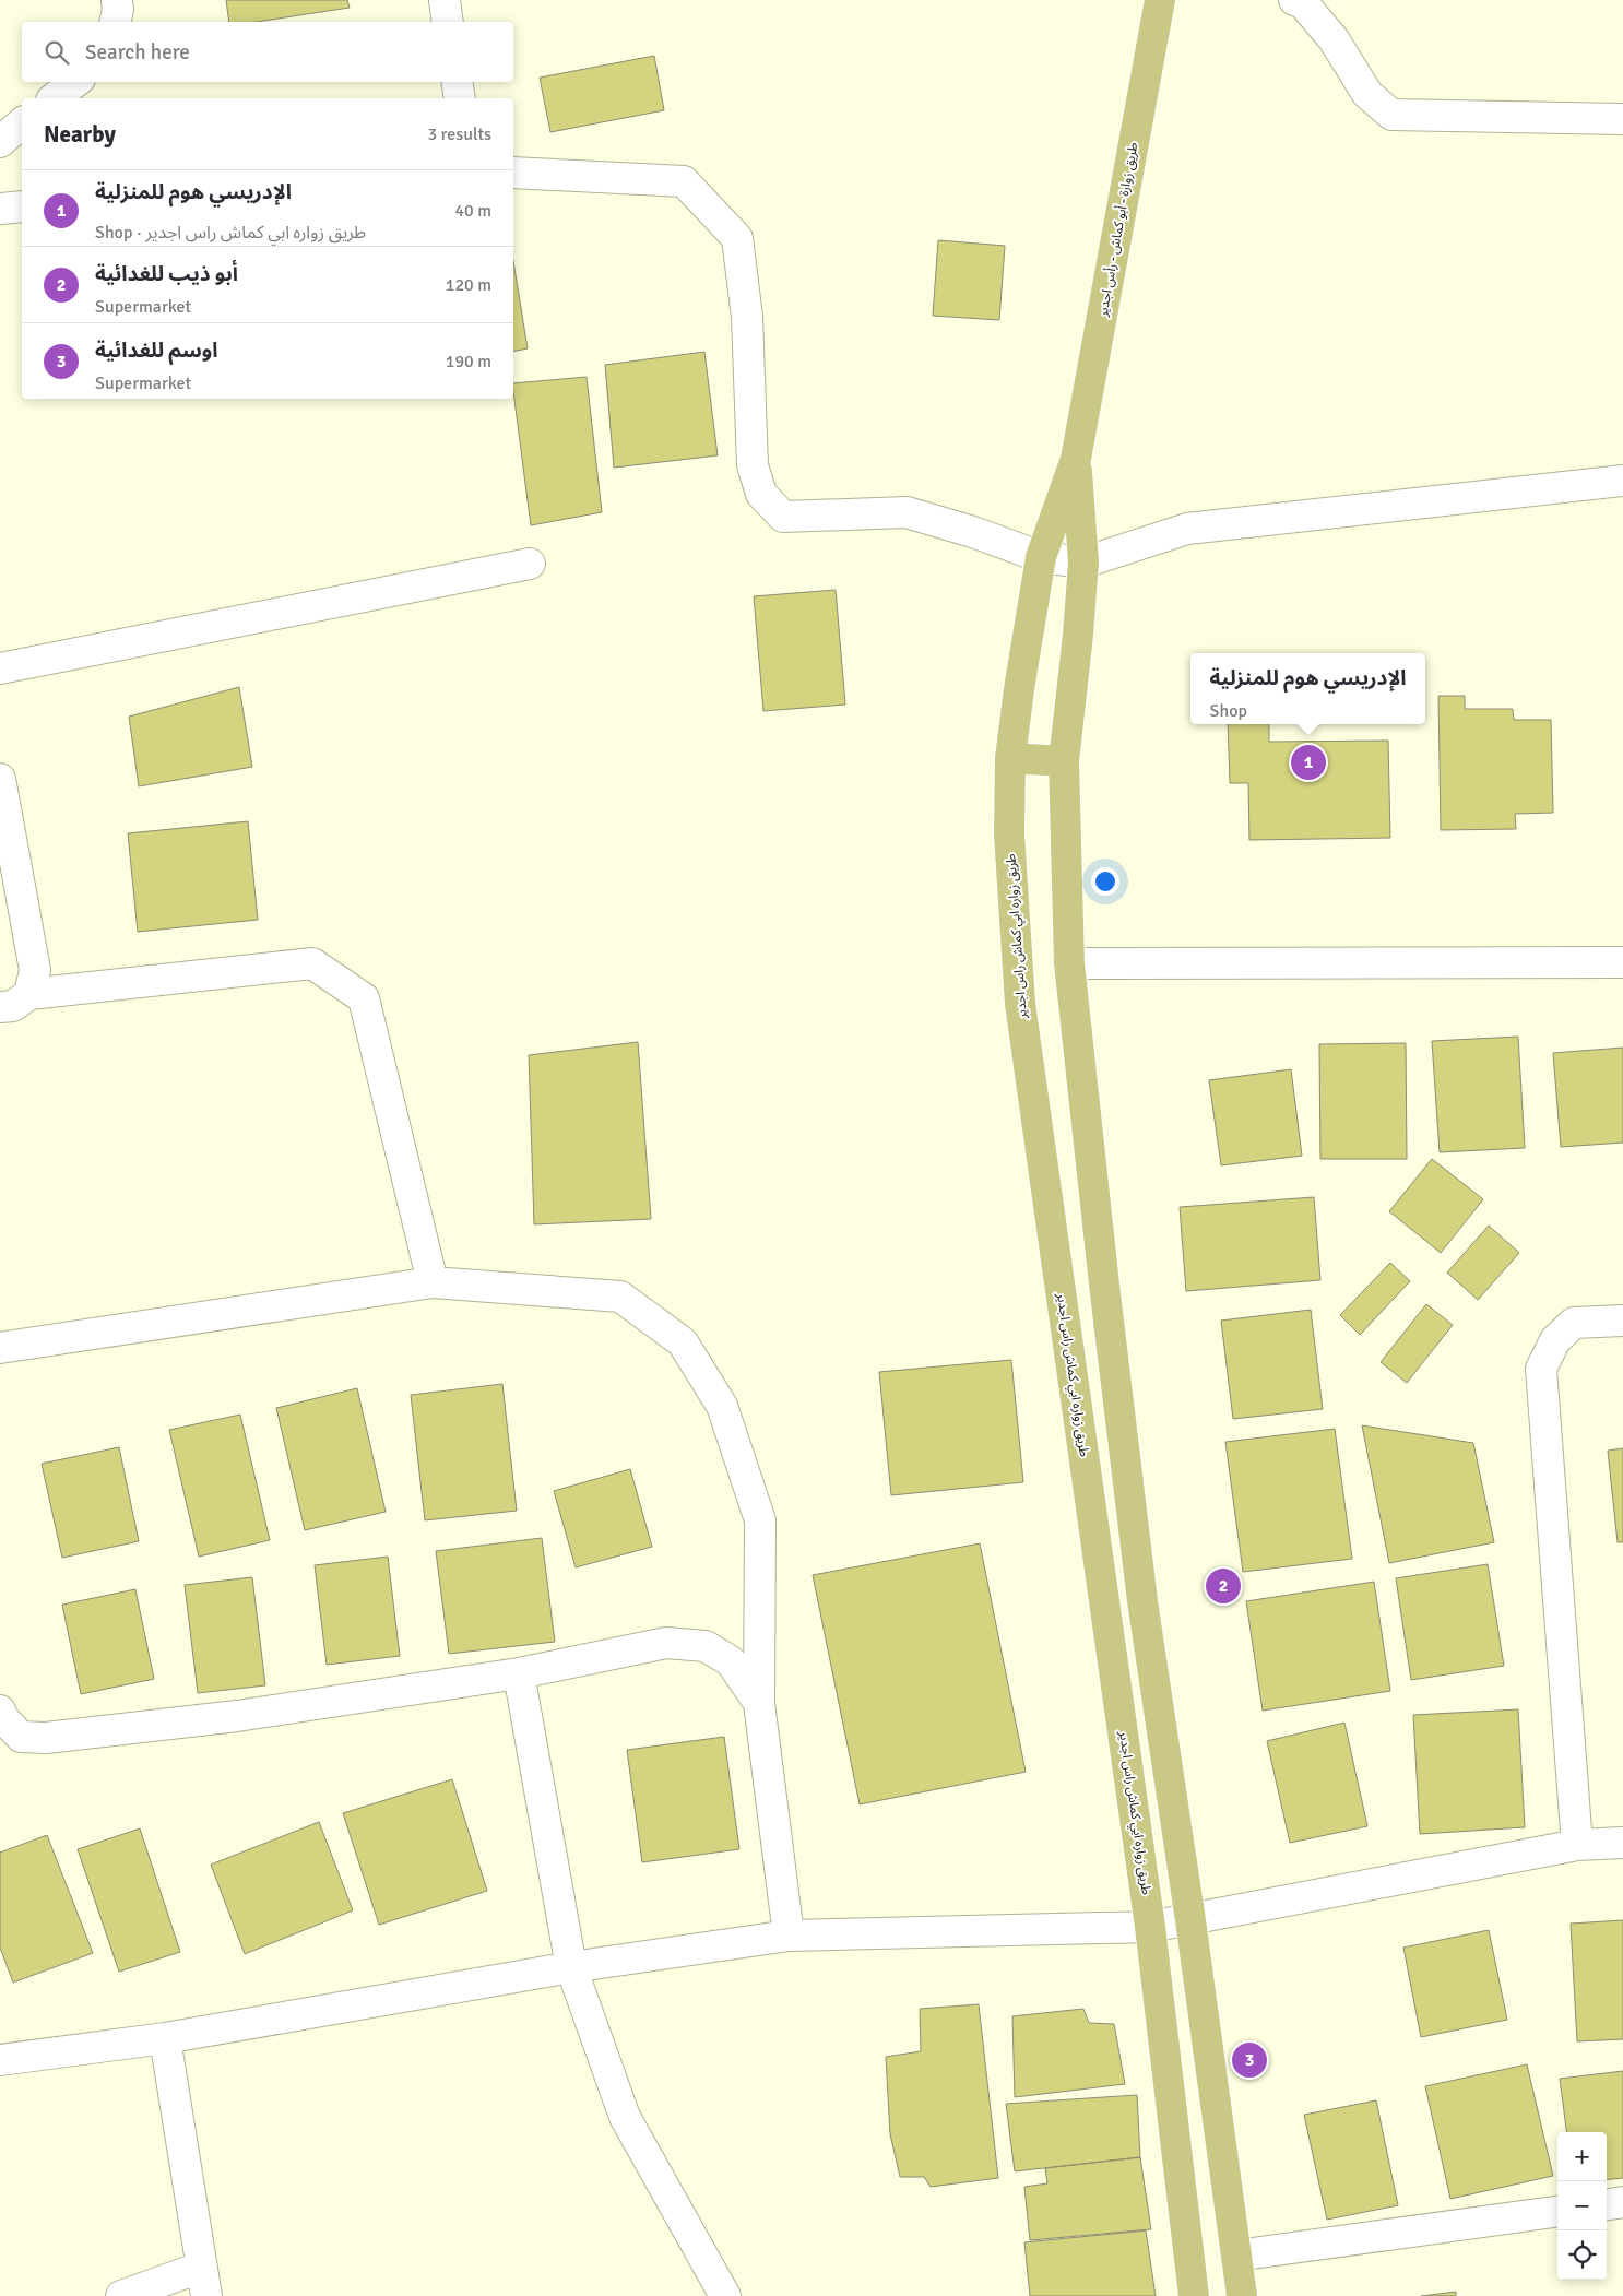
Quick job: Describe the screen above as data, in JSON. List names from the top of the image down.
{
  "streets": {
    "main road": ["طريق زوارة - أبو كماش - رأس اجدير", "طريق زواره ابي كماش راس اجدير"]
  },
  "crossings": [
    ["طريق زوارة - أبو كماش - رأس اجدير", "طريق زواره ابي كماش راس اجدير"]
  ],
  "page": {
    "search": "Search here",
    "heading": ["Nearby", "3 results"],
    "list": [
      {
        "mark": "1",
        "name": "الإدريسي هوم للمنزلية",
        "note": "Shop · طريق زواره ابي كماش راس اجدير",
        "value": "40 m"
      },
      {
        "mark": "2",
        "name": "أبو ذيب للغدائية",
        "note": "Supermarket",
        "value": "120 m"
      },
      {
        "mark": "3",
        "name": "اوسم للغدائية",
        "note": "Supermarket",
        "value": "190 m"
      }
    ],
    "popup": ["الإدريسي هوم للمنزلية", "Shop"],
    "pins": ["1", "2", "3"],
    "map_buttons": ["+", "−"]
  }
}
